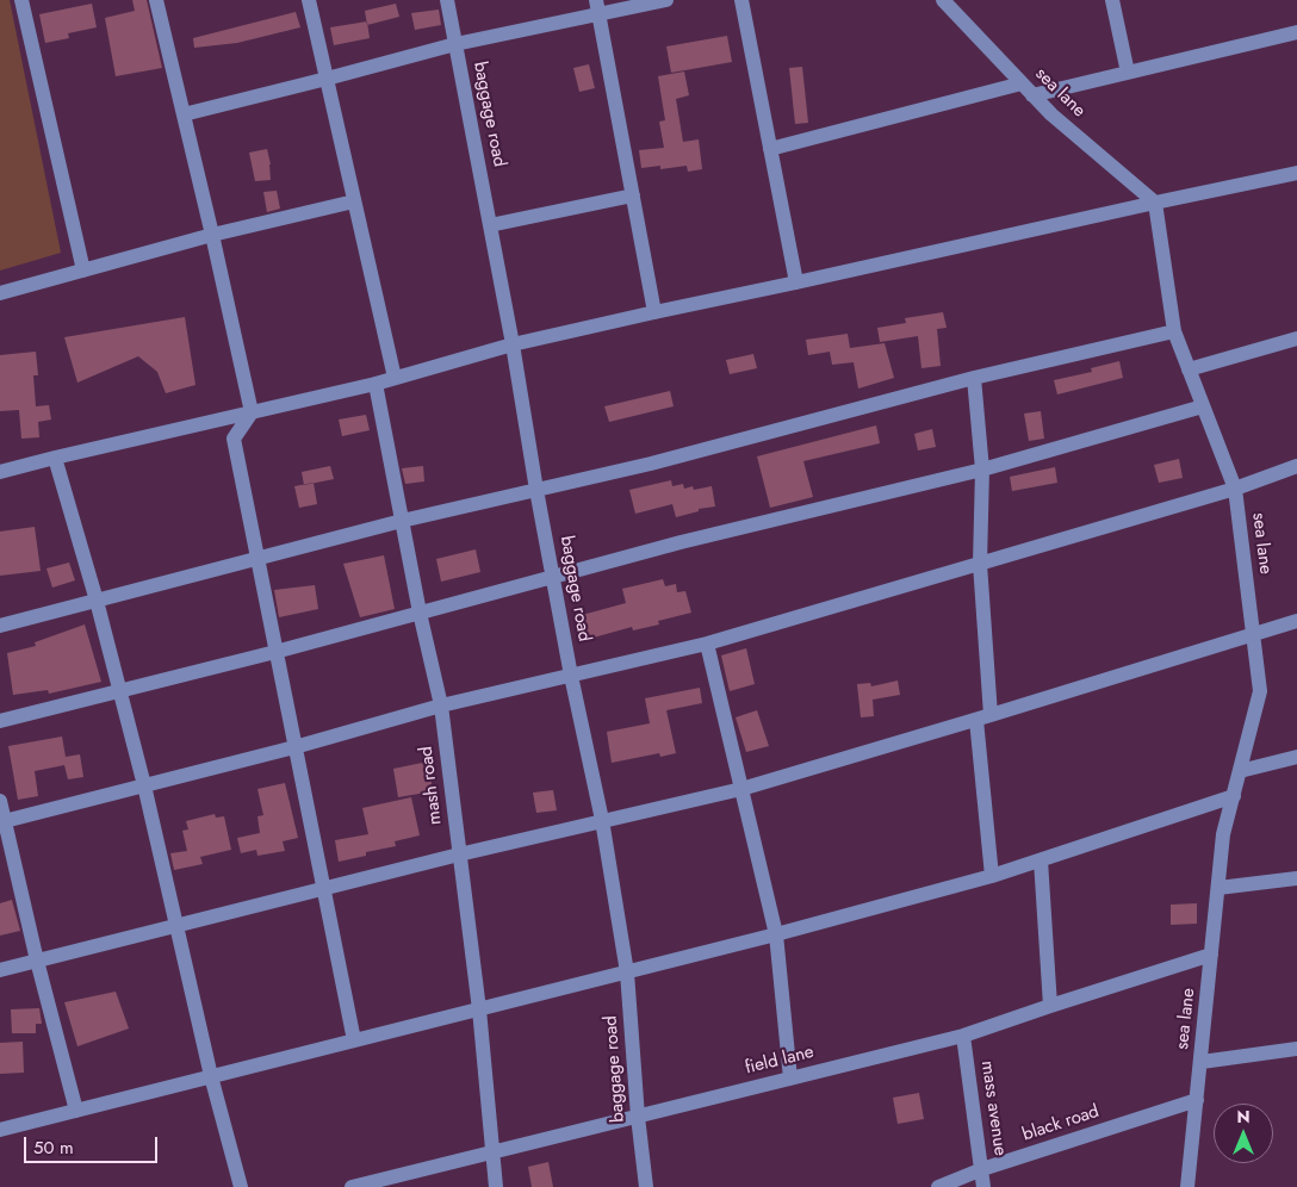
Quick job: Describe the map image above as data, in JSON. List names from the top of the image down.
{
  "streets": {
    "street": [
      "sea lane",
      "baggage road",
      "mash road",
      "field lane",
      "mass avenue",
      "black road"
    ]
  },
  "crossings": [
    ["sea lane", "field lane"],
    ["sea lane", "black road"],
    ["baggage road", "field lane"],
    ["mash road", "field lane"],
    ["field lane", "mass avenue"],
    ["mass avenue", "black road"]
  ],
  "scale_bar": "50 m",
  "north": "top"
}
